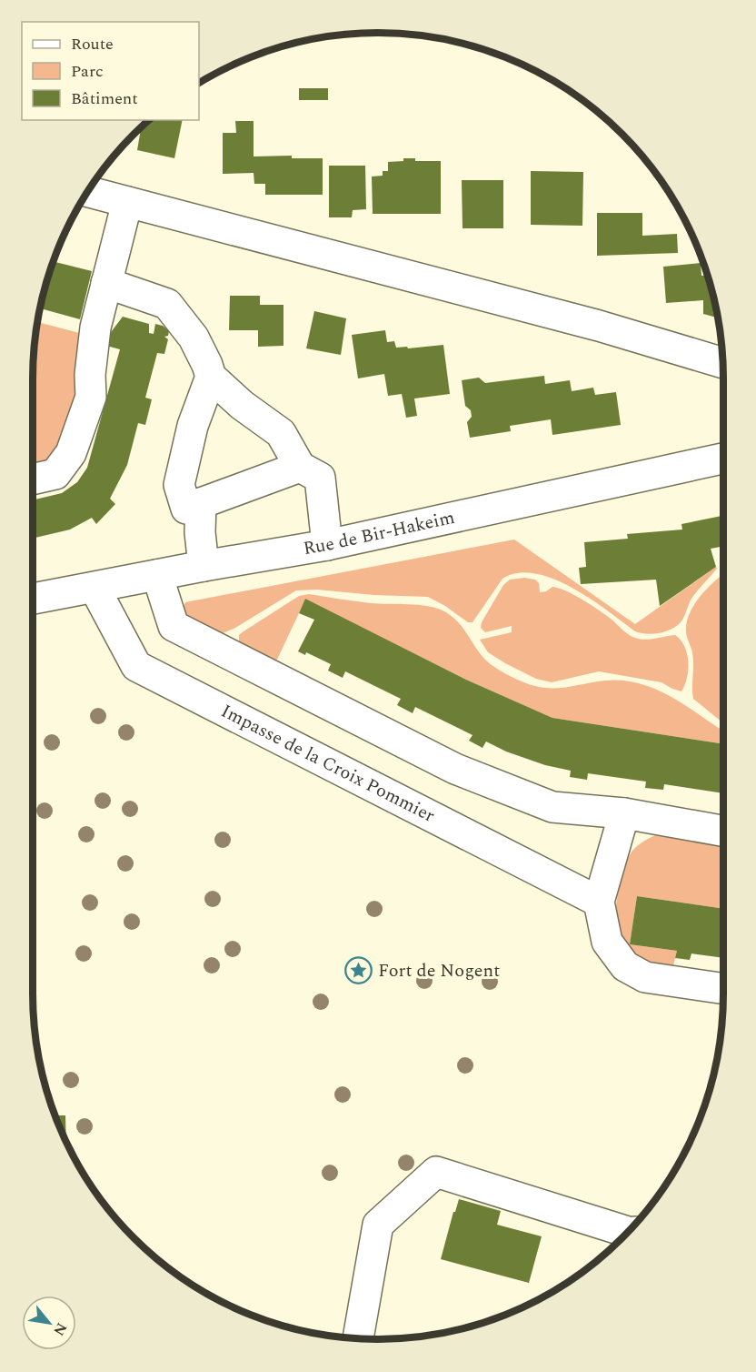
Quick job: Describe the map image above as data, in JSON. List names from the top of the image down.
{
  "streets": {
    "street": ["Rue de Bir-Hakeim", "Impasse de la Croix Pommier"]
  },
  "crossings": [
    ["Rue de Bir-Hakeim", "Impasse de la Croix Pommier"]
  ],
  "places": {
    "place": ["Fort de Nogent"]
  },
  "legend": ["Route", "Parc", "Bâtiment"],
  "north": "bottom right"
}
